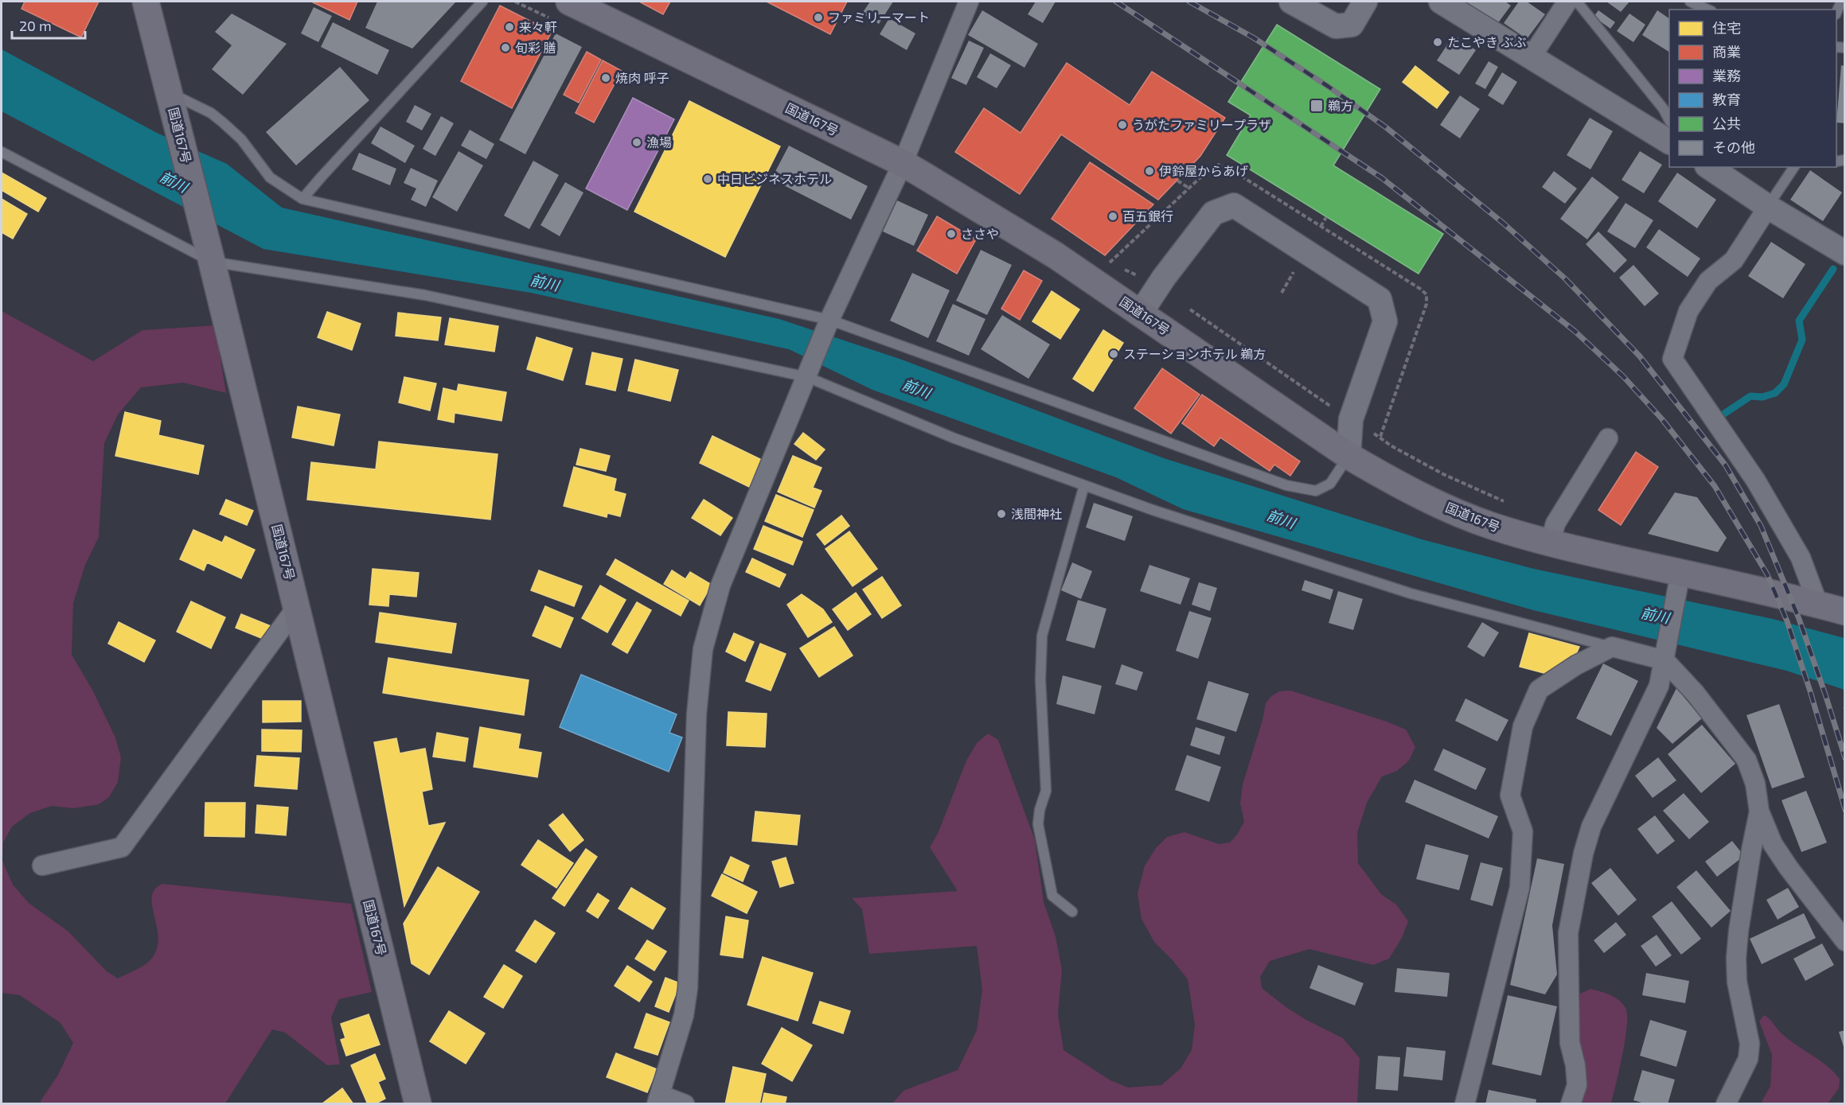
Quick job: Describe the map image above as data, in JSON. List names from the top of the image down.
{
  "streets": {
    "highway": ["国道167号"]
  },
  "water": ["前川"],
  "places": {
    "other": [
      "ファミリーマート",
      "来々軒",
      "たこやき ぶぶ",
      "旬彩 膳",
      "焼肉 呼子",
      "うがたファミリープラザ",
      "漁場",
      "伊鈴屋からあげ",
      "中日ビジネスホテル",
      "百五銀行",
      "ささや",
      "ステーションホテル 鵜方",
      "浅間神社"
    ],
    "transit": ["鵜方"]
  },
  "legend": [
    "住宅",
    "商業",
    "業務",
    "教育",
    "公共",
    "その他"
  ],
  "scale_bar": "20 m"
}
